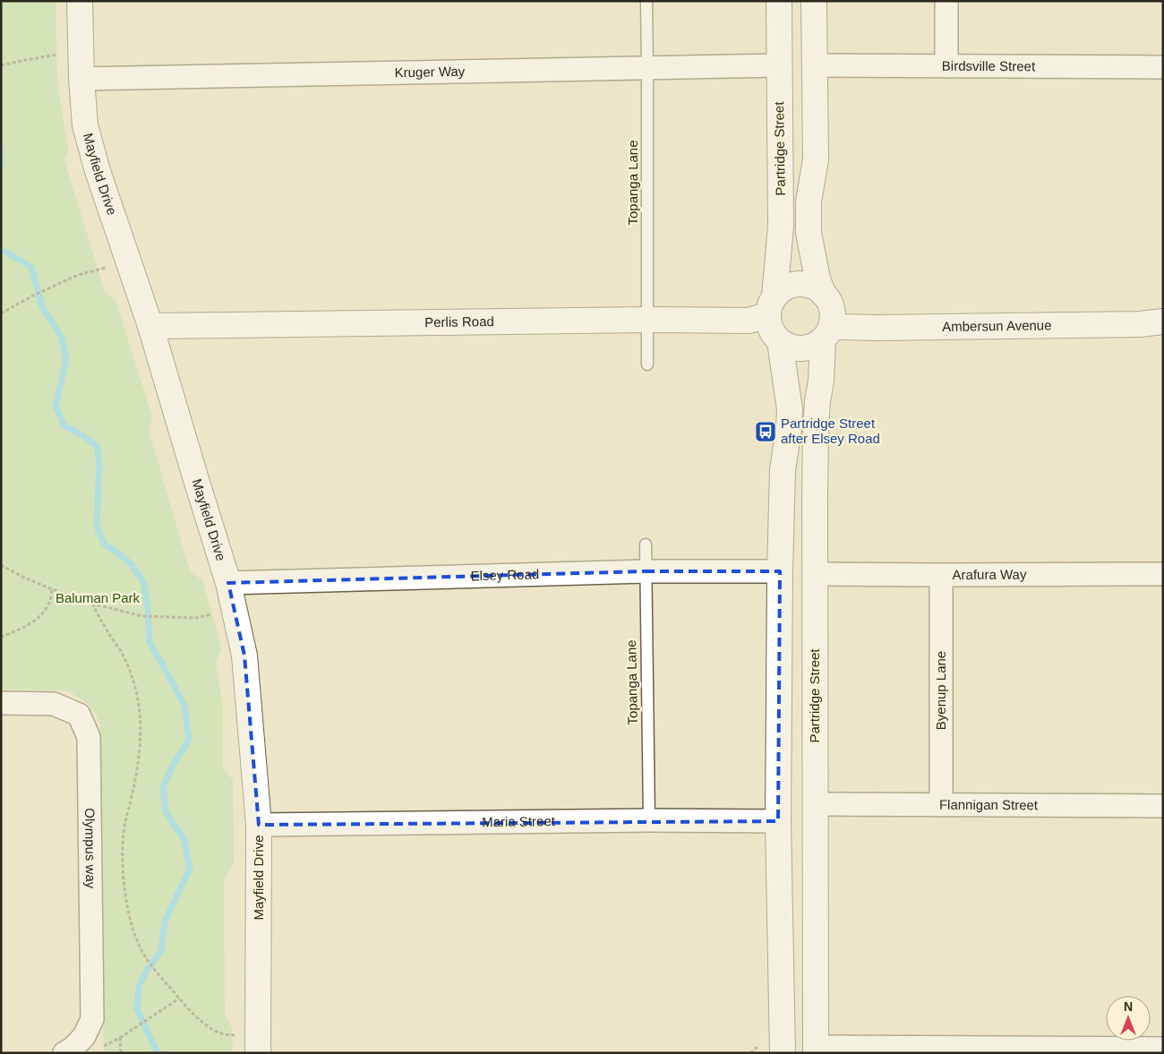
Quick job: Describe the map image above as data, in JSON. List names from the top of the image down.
{
  "streets": {
    "main road": [
      "Partridge Street",
      "Mayfield Drive",
      "Perlis Road",
      "Ambersun Avenue"
    ],
    "street": [
      "Birdsville Street",
      "Kruger Way",
      "Elsey Road",
      "Arafura Way",
      "Byenup Lane",
      "Flannigan Street",
      "Maria Street",
      "Olympus way"
    ],
    "lane": ["Topanga Lane"]
  },
  "crossings": [
    ["Kruger Way", "Partridge Street"],
    ["Kruger Way", "Mayfield Drive"],
    ["Kruger Way", "Topanga Lane"],
    ["Partridge Street", "Perlis Road"],
    ["Partridge Street", "Ambersun Avenue"],
    ["Partridge Street", "Arafura Way"],
    ["Partridge Street", "Flannigan Street"],
    ["Mayfield Drive", "Perlis Road"],
    ["Mayfield Drive", "Elsey Road"],
    ["Mayfield Drive", "Maria Street"],
    ["Topanga Lane", "Perlis Road"],
    ["Topanga Lane", "Elsey Road"],
    ["Topanga Lane", "Maria Street"],
    ["Perlis Road", "Ambersun Avenue"],
    ["Arafura Way", "Byenup Lane"],
    ["Byenup Lane", "Flannigan Street"]
  ],
  "parks": ["Baluman Park"],
  "places": {
    "bus stop": ["Partridge Street after Elsey Road"]
  },
  "north": "top"
}
